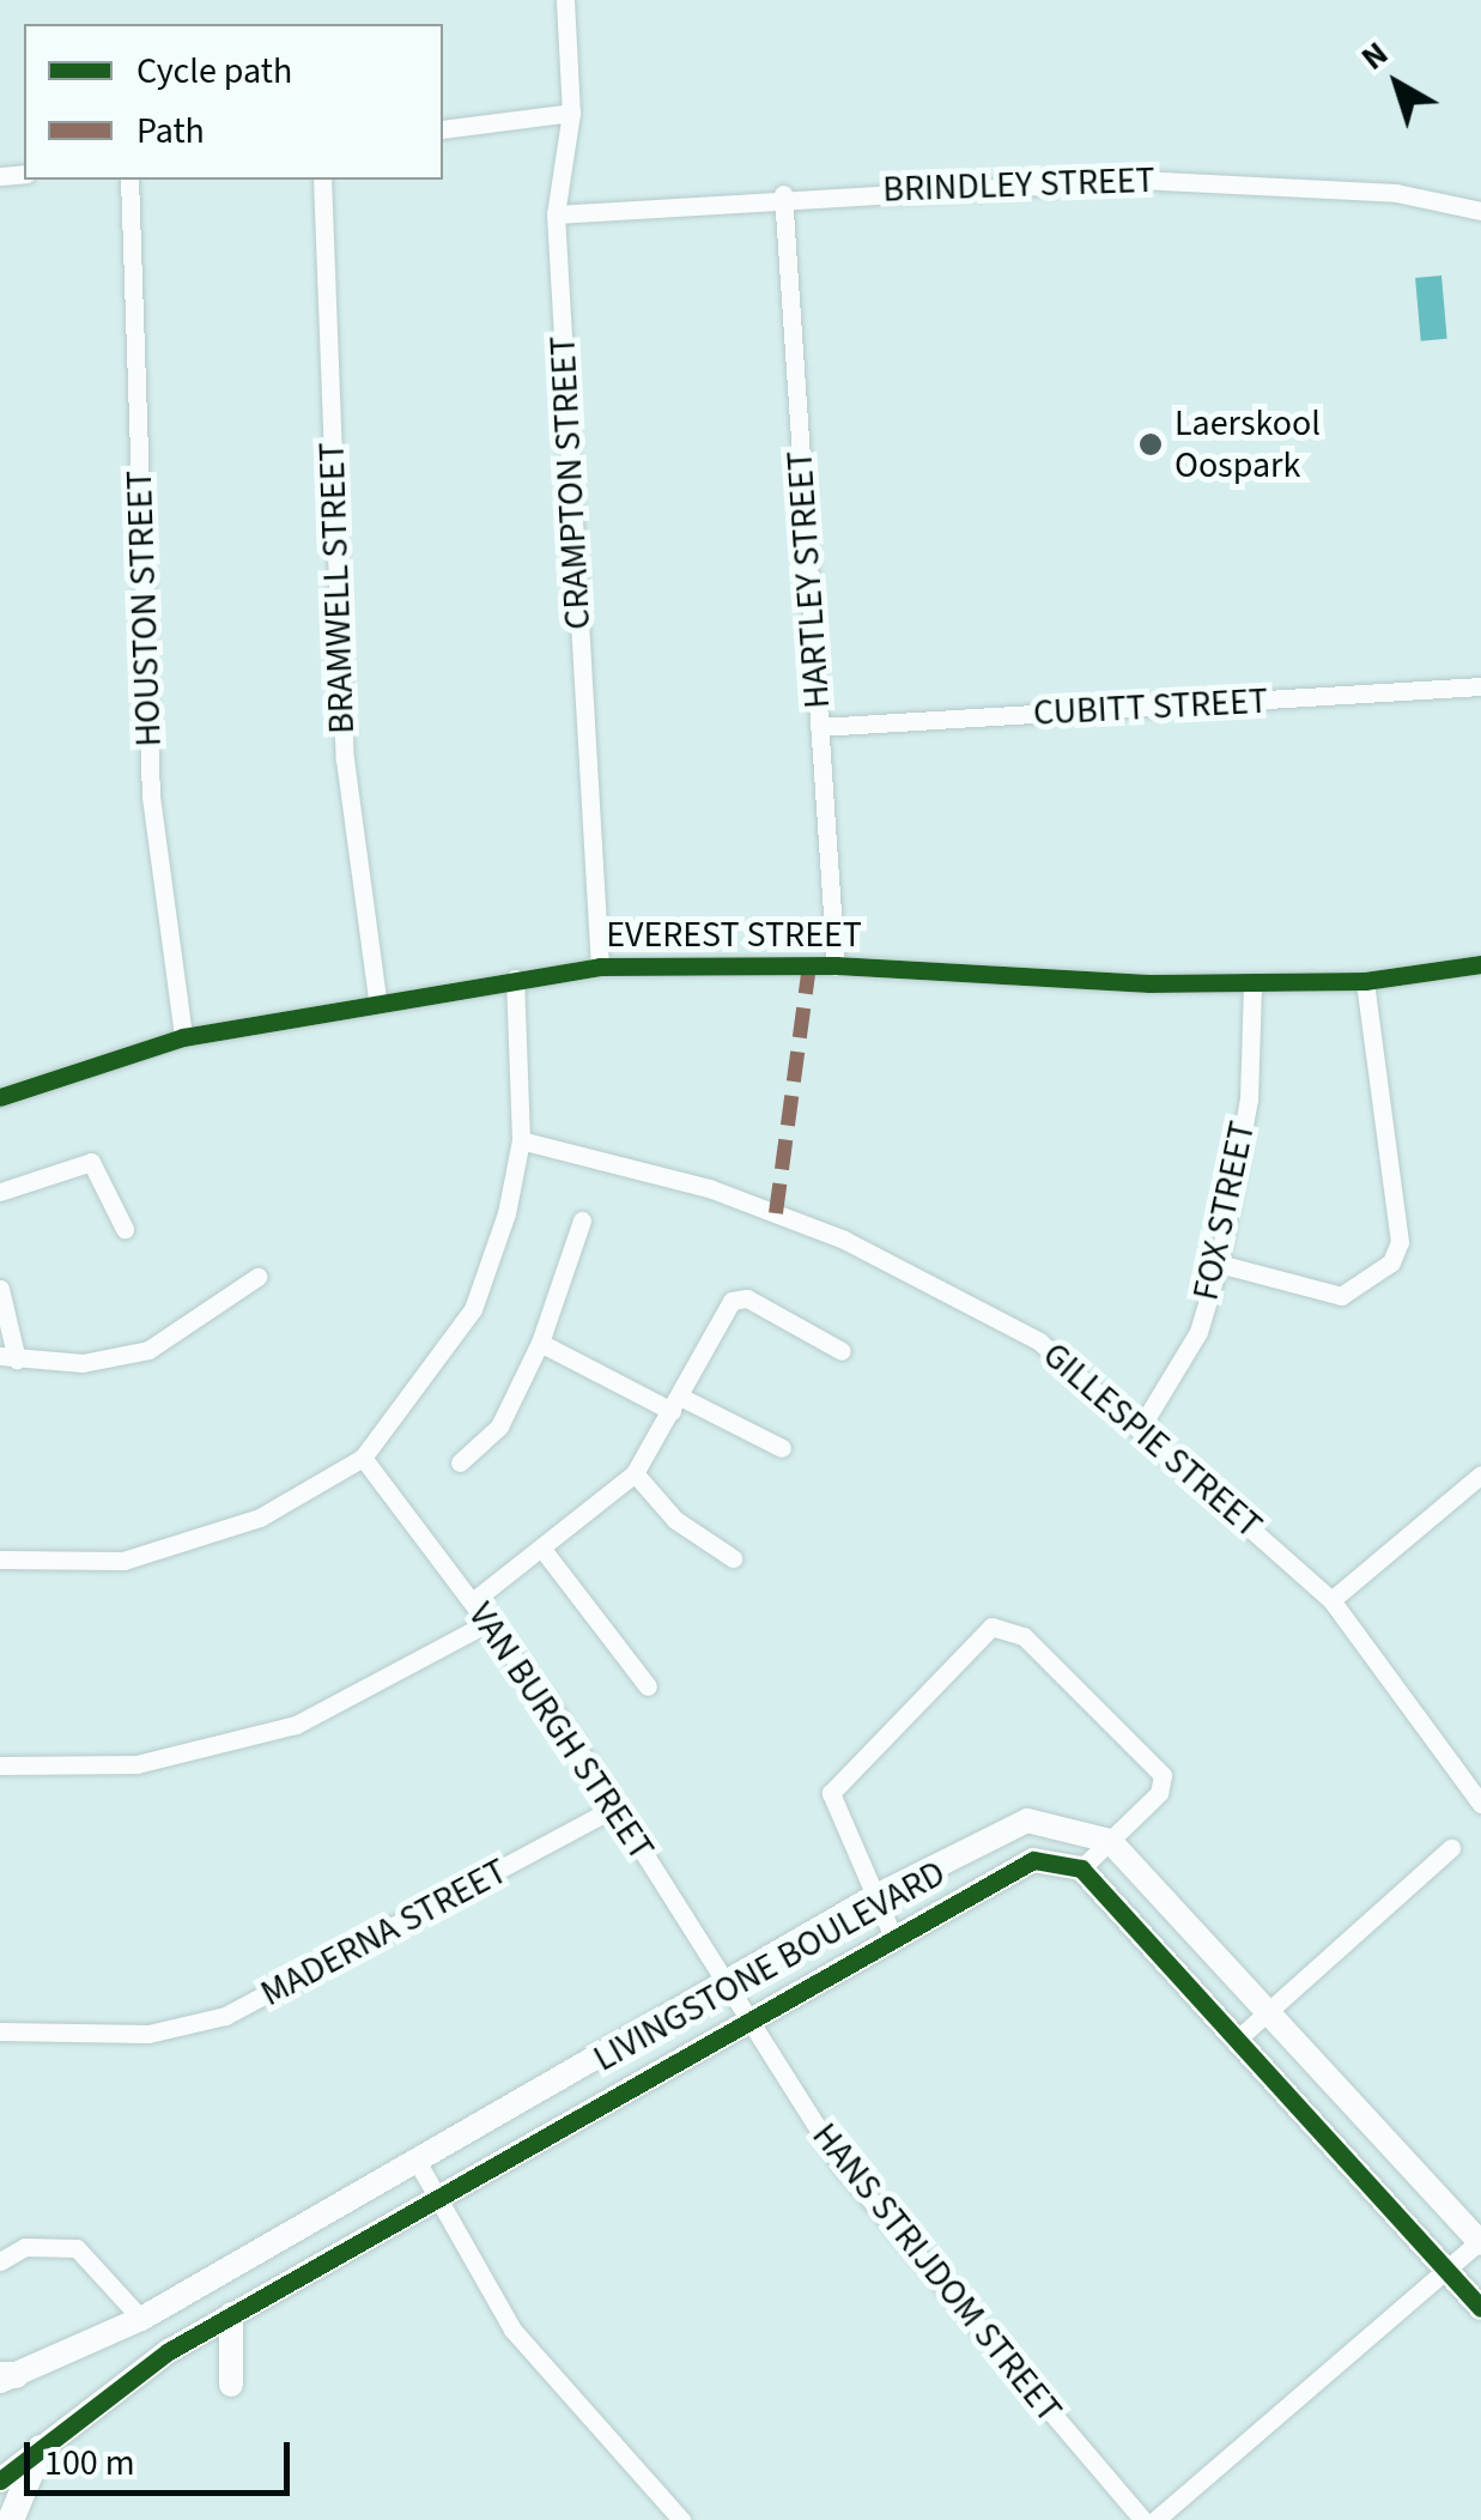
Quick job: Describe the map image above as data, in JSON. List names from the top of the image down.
{
  "streets": {
    "street": [
      "BRINDLEY STREET",
      "CRAMPTON STREET",
      "HARTLEY STREET",
      "BRAMWELL STREET",
      "HOUSTON STREET",
      "CUBITT STREET",
      "EVEREST STREET",
      "FOX STREET",
      "GILLESPIE STREET",
      "VAN BURGH STREET",
      "MADERNA STREET",
      "LIVINGSTONE BOULEVARD",
      "HANS STRIJDOM STREET"
    ]
  },
  "crossings": [
    ["BRINDLEY STREET", "CRAMPTON STREET"],
    ["BRINDLEY STREET", "HARTLEY STREET"],
    ["CRAMPTON STREET", "EVEREST STREET"],
    ["HARTLEY STREET", "CUBITT STREET"],
    ["HARTLEY STREET", "EVEREST STREET"],
    ["BRAMWELL STREET", "EVEREST STREET"],
    ["HOUSTON STREET", "EVEREST STREET"],
    ["EVEREST STREET", "FOX STREET"],
    ["FOX STREET", "GILLESPIE STREET"],
    ["VAN BURGH STREET", "MADERNA STREET"],
    ["VAN BURGH STREET", "LIVINGSTONE BOULEVARD"],
    ["VAN BURGH STREET", "HANS STRIJDOM STREET"],
    ["LIVINGSTONE BOULEVARD", "HANS STRIJDOM STREET"]
  ],
  "places": ["Laerskool Oospark"],
  "legend": ["Cycle path", "Path"],
  "scale_bar": "100 m",
  "north": "top left"
}
